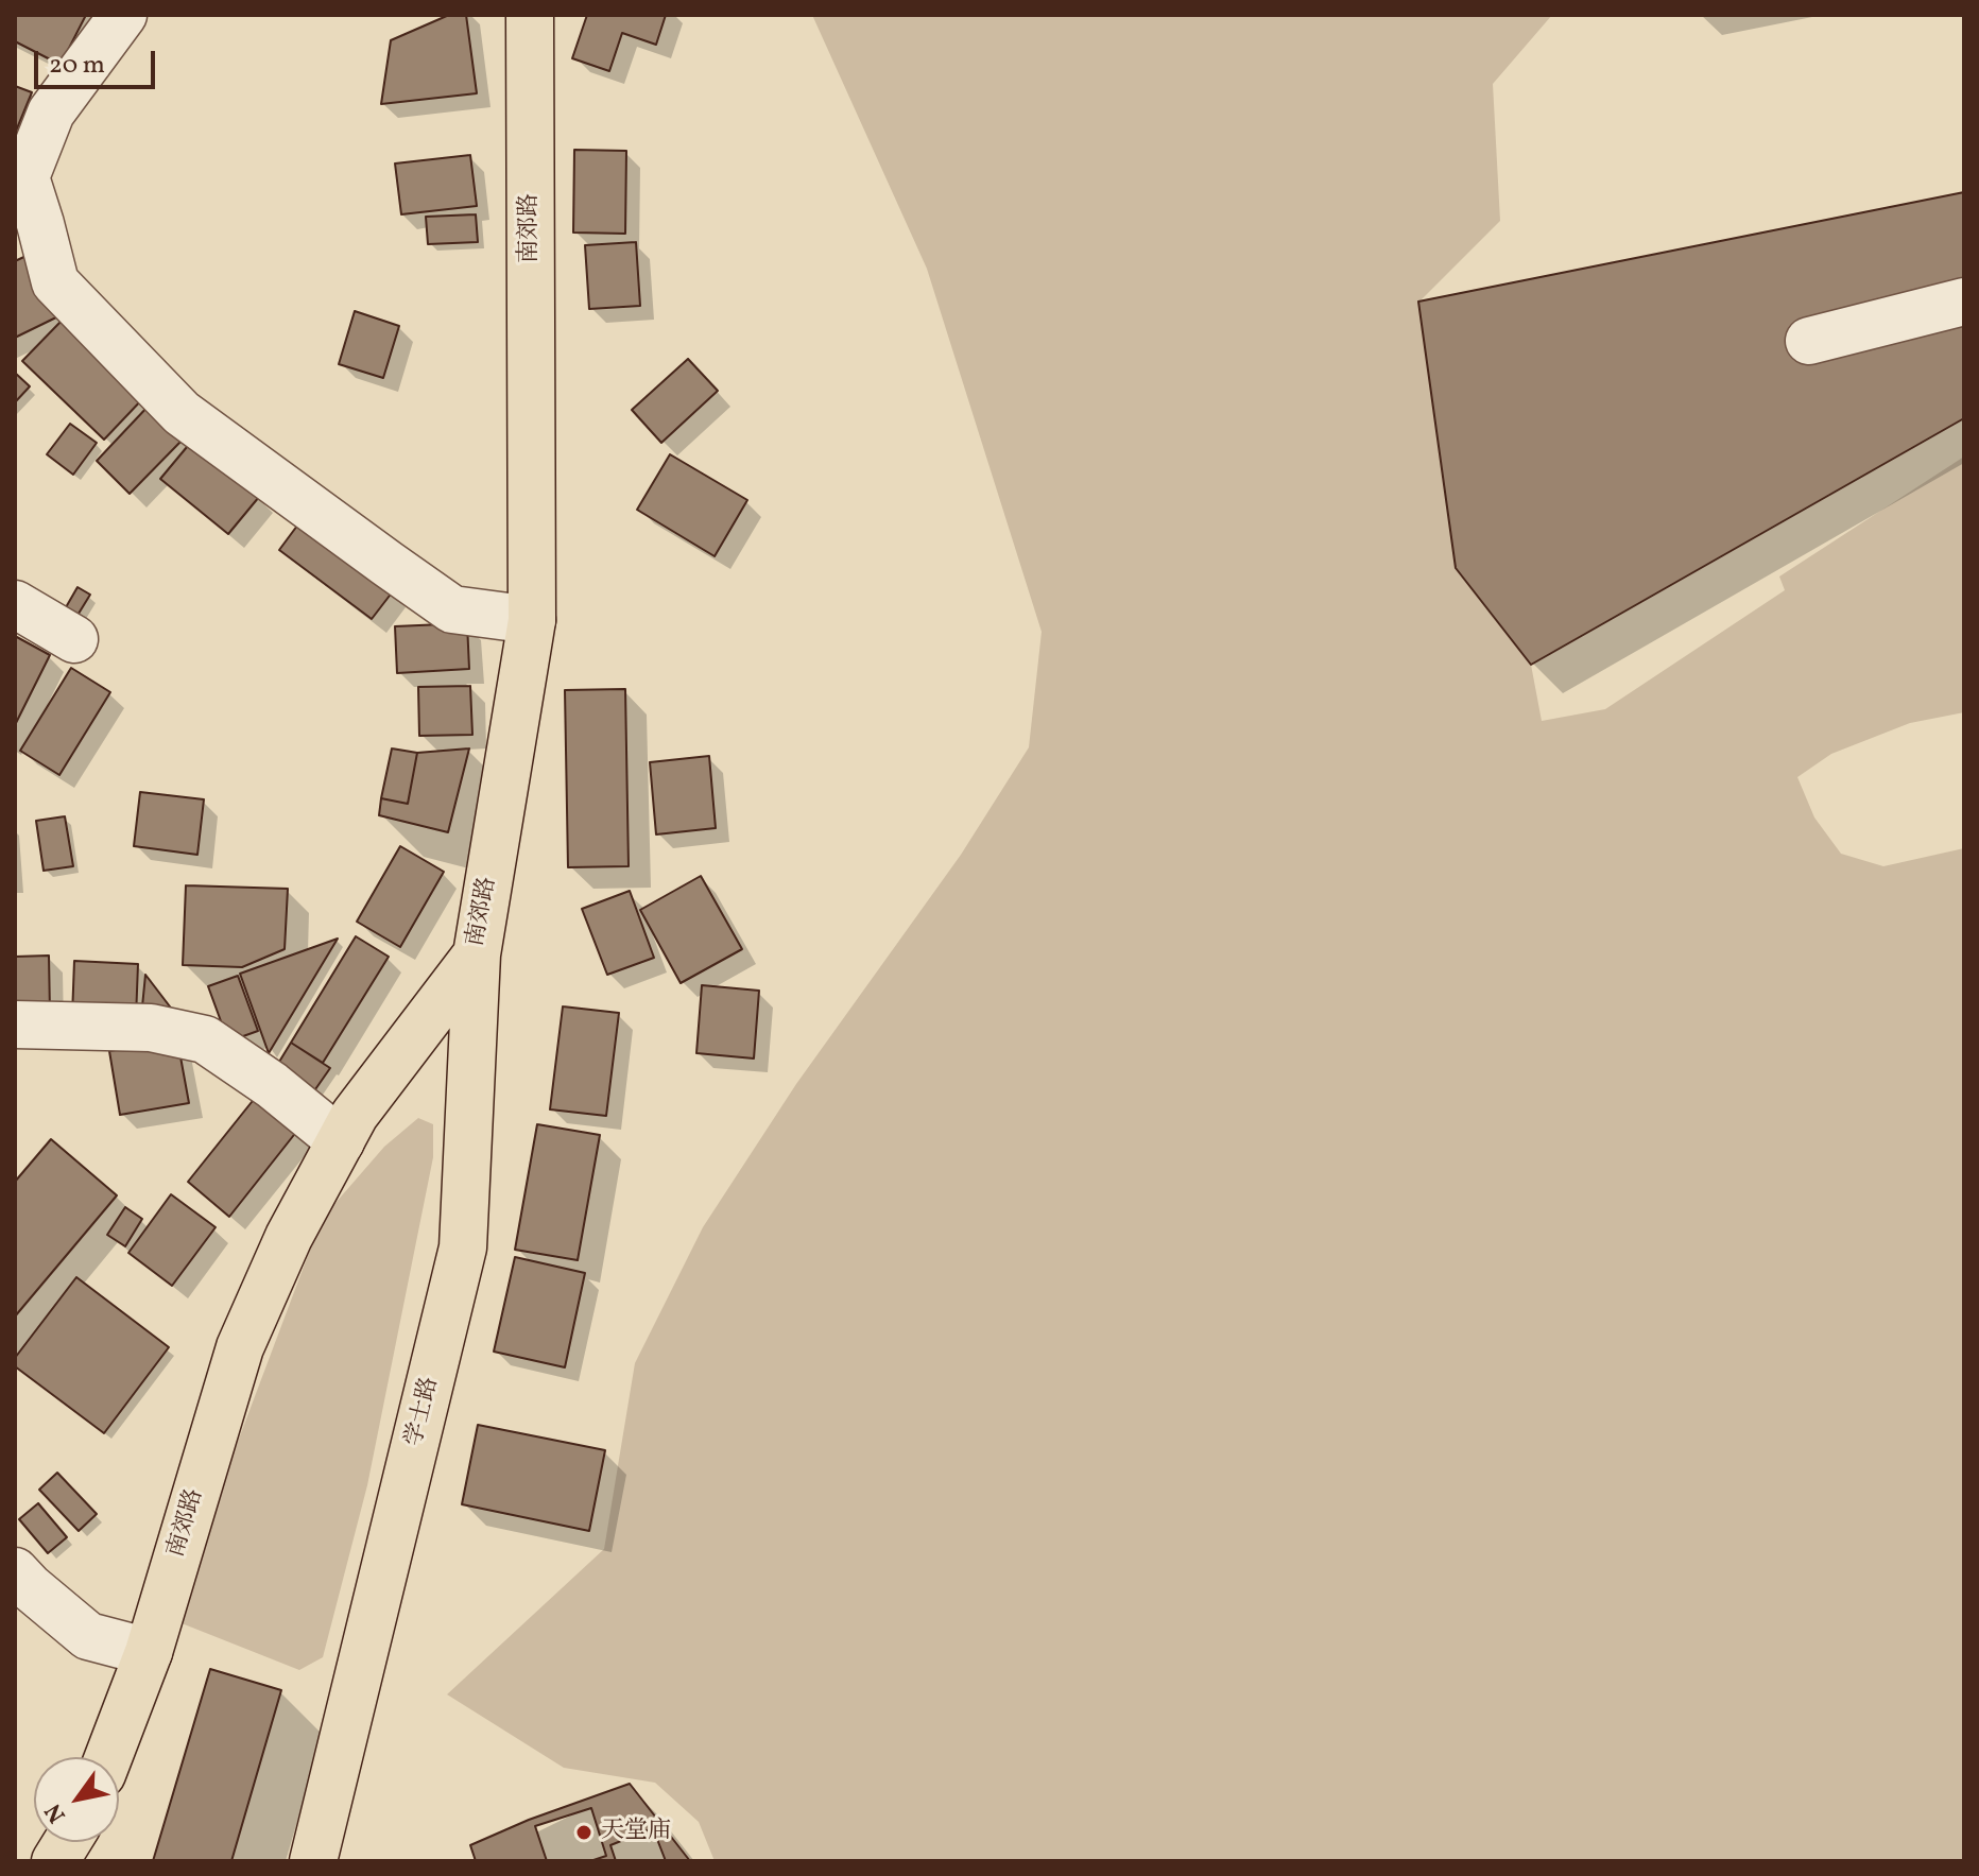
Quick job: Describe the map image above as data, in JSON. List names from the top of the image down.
{
  "streets": {
    "main road": ["南郊路", "学士路"]
  },
  "crossings": [
    ["南郊路", "学士路"]
  ],
  "places": ["天堂庙"],
  "scale_bar": "20 m",
  "north": "bottom left"
}
